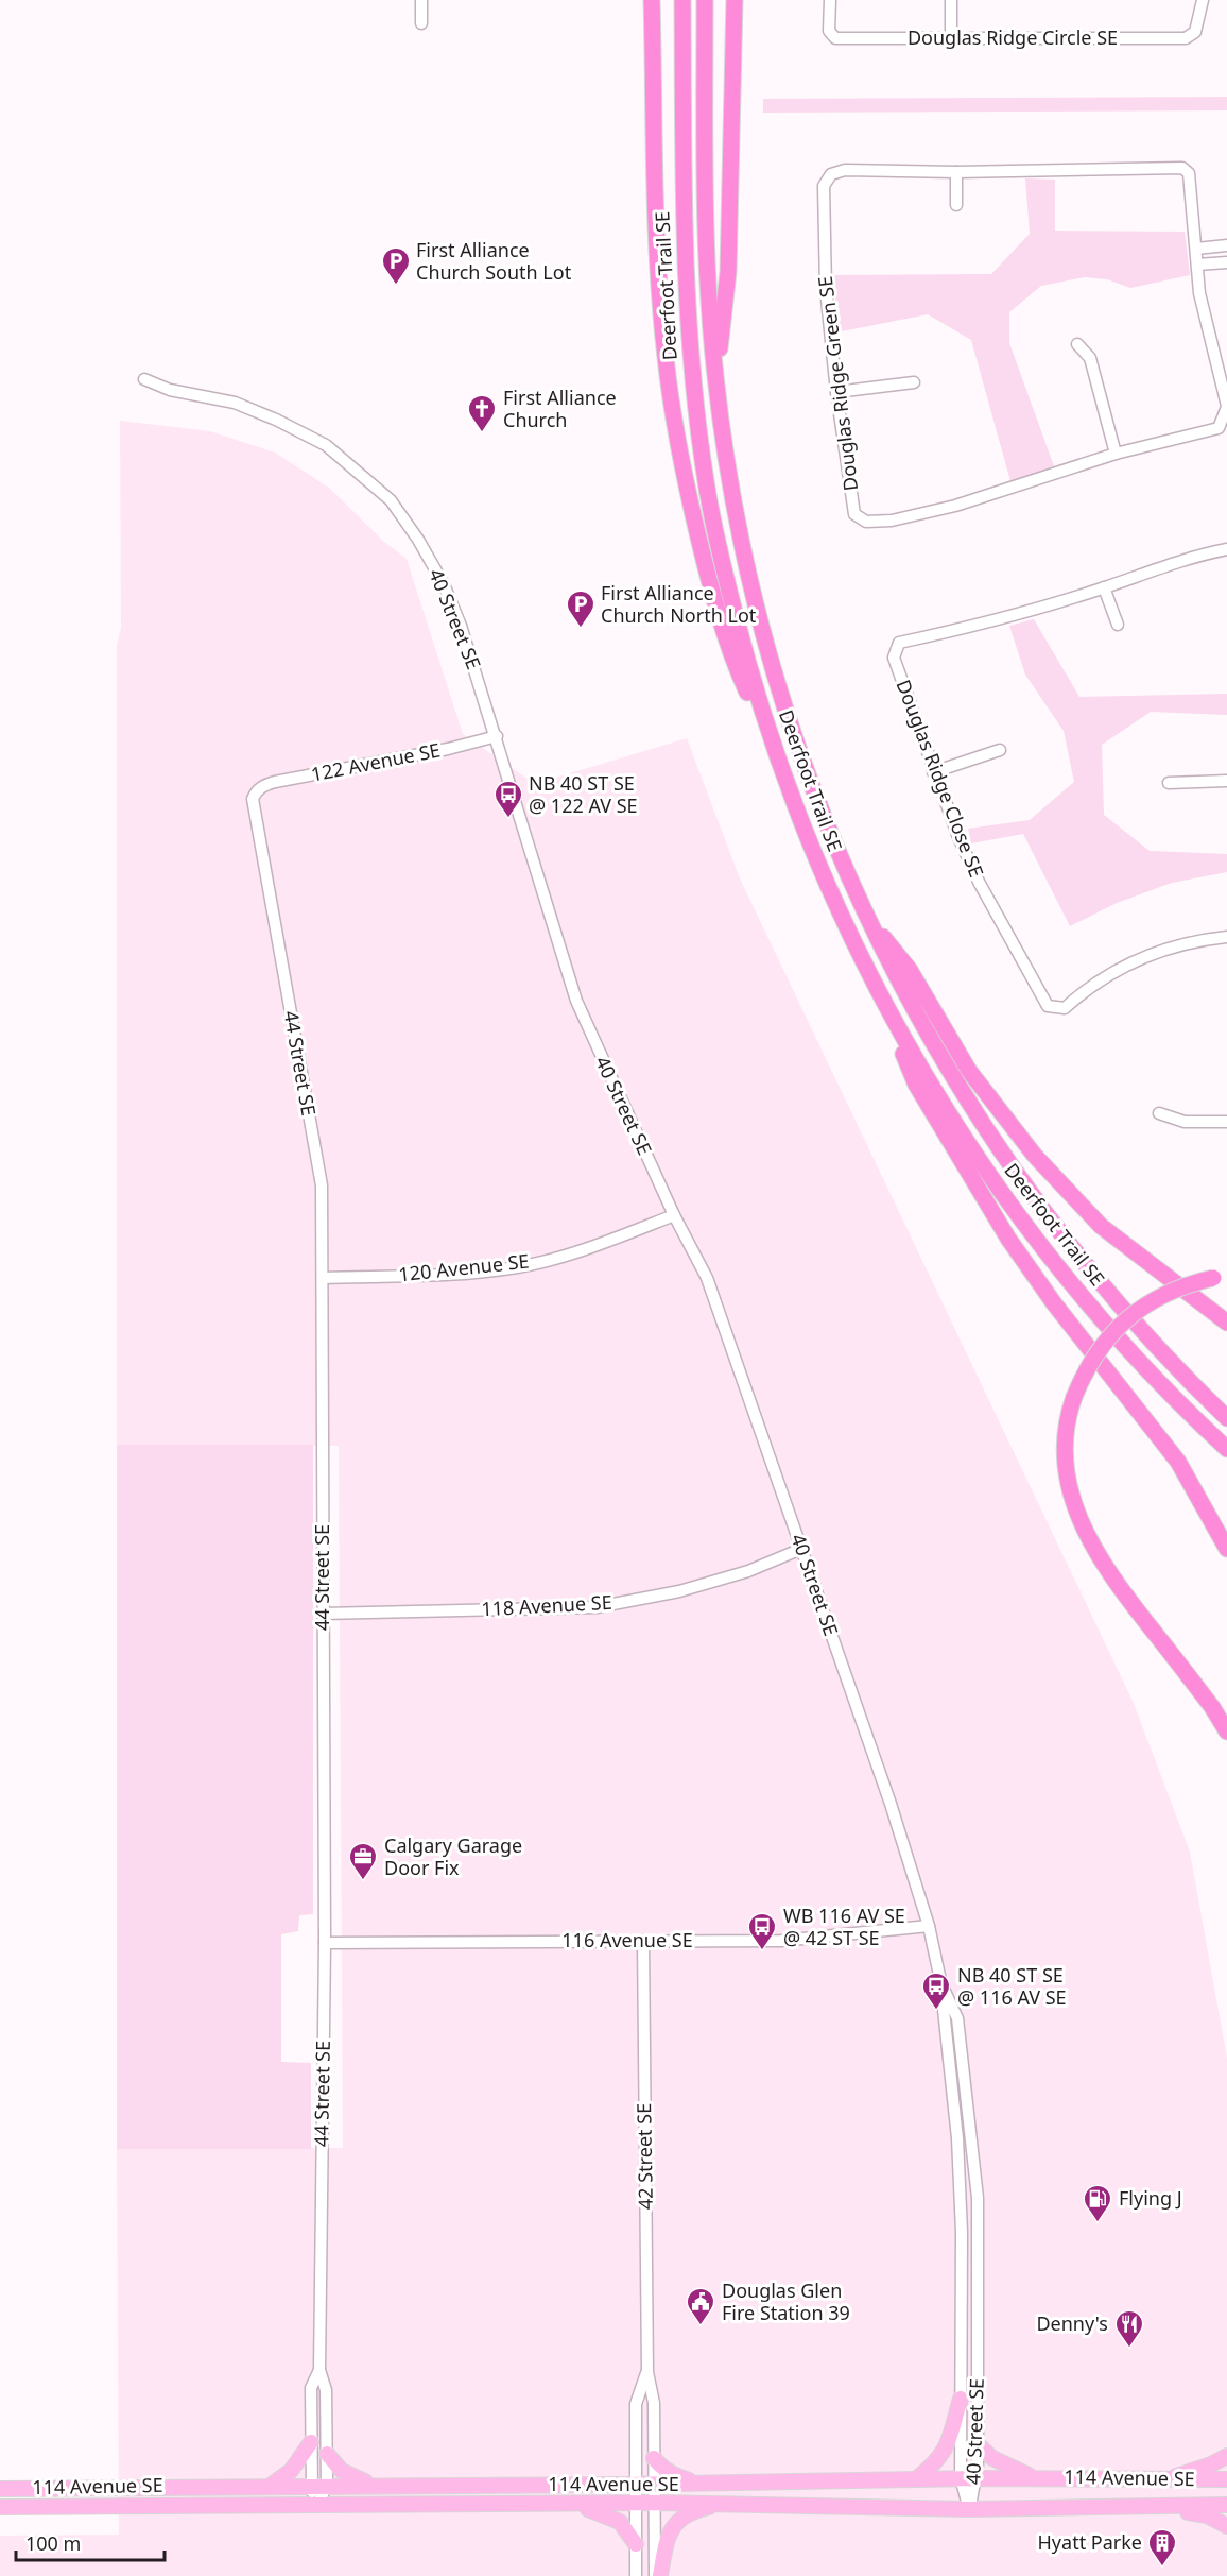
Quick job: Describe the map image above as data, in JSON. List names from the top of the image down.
{
  "streets": {
    "highway": ["Deerfoot Trail SE"],
    "main road": ["114 Avenue SE"],
    "street": [
      "Douglas Ridge Circle SE",
      "Douglas Ridge Green SE",
      "40 Street SE",
      "122 Avenue SE",
      "Douglas Ridge Close SE",
      "44 Street SE",
      "120 Avenue SE",
      "118 Avenue SE",
      "116 Avenue SE",
      "42 Street SE"
    ]
  },
  "crossings": [
    ["40 Street SE", "122 Avenue SE"],
    ["40 Street SE", "120 Avenue SE"],
    ["40 Street SE", "118 Avenue SE"],
    ["40 Street SE", "116 Avenue SE"],
    ["40 Street SE", "114 Avenue SE"],
    ["122 Avenue SE", "44 Street SE"],
    ["44 Street SE", "120 Avenue SE"],
    ["44 Street SE", "118 Avenue SE"],
    ["44 Street SE", "116 Avenue SE"],
    ["44 Street SE", "114 Avenue SE"],
    ["116 Avenue SE", "42 Street SE"],
    ["42 Street SE", "114 Avenue SE"]
  ],
  "places": {
    "parking": ["First Alliance Church South Lot", "First Alliance Church North Lot"],
    "church": ["First Alliance Church"],
    "bus stop": ["NB 40 ST SE @ 122 AV SE", "WB 116 AV SE @ 42 ST SE", "NB 40 ST SE @ 116 AV SE"],
    "office": ["Calgary Garage Door Fix"],
    "fuel station": ["Flying J"],
    "public building": ["Douglas Glen Fire Station 39"],
    "restaurant": ["Denny's"],
    "building": ["Hyatt Parke"]
  },
  "scale_bar": "100 m"
}
